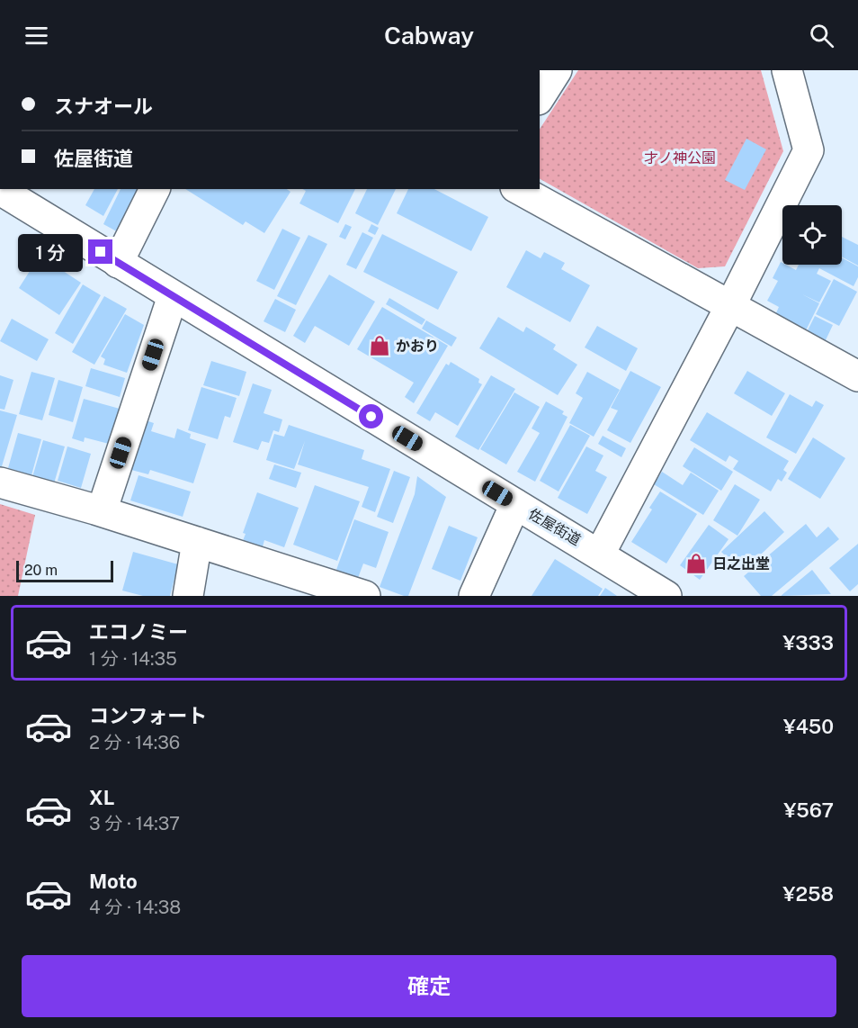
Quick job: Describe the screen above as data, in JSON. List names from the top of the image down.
{
  "streets": {
    "street": ["佐屋街道"]
  },
  "parks": ["才ノ神公園"],
  "places": {
    "shop": ["かおり", "日之出堂"]
  },
  "scale_bar": "20 m",
  "page": {
    "header": "Cabway",
    "banner": ["スナオール", "佐屋街道"],
    "bubble": "1 分",
    "scale": "20 m",
    "list": [
      {
        "name": "エコノミー",
        "note": "1 分 · 14:35",
        "value": "¥333"
      },
      {
        "name": "コンフォート",
        "note": "2 分 · 14:36",
        "value": "¥450"
      },
      {
        "name": "XL",
        "note": "3 分 · 14:37",
        "value": "¥567"
      },
      {
        "name": "Moto",
        "note": "4 分 · 14:38",
        "value": "¥258"
      }
    ],
    "buttons": "確定"
  }
}
